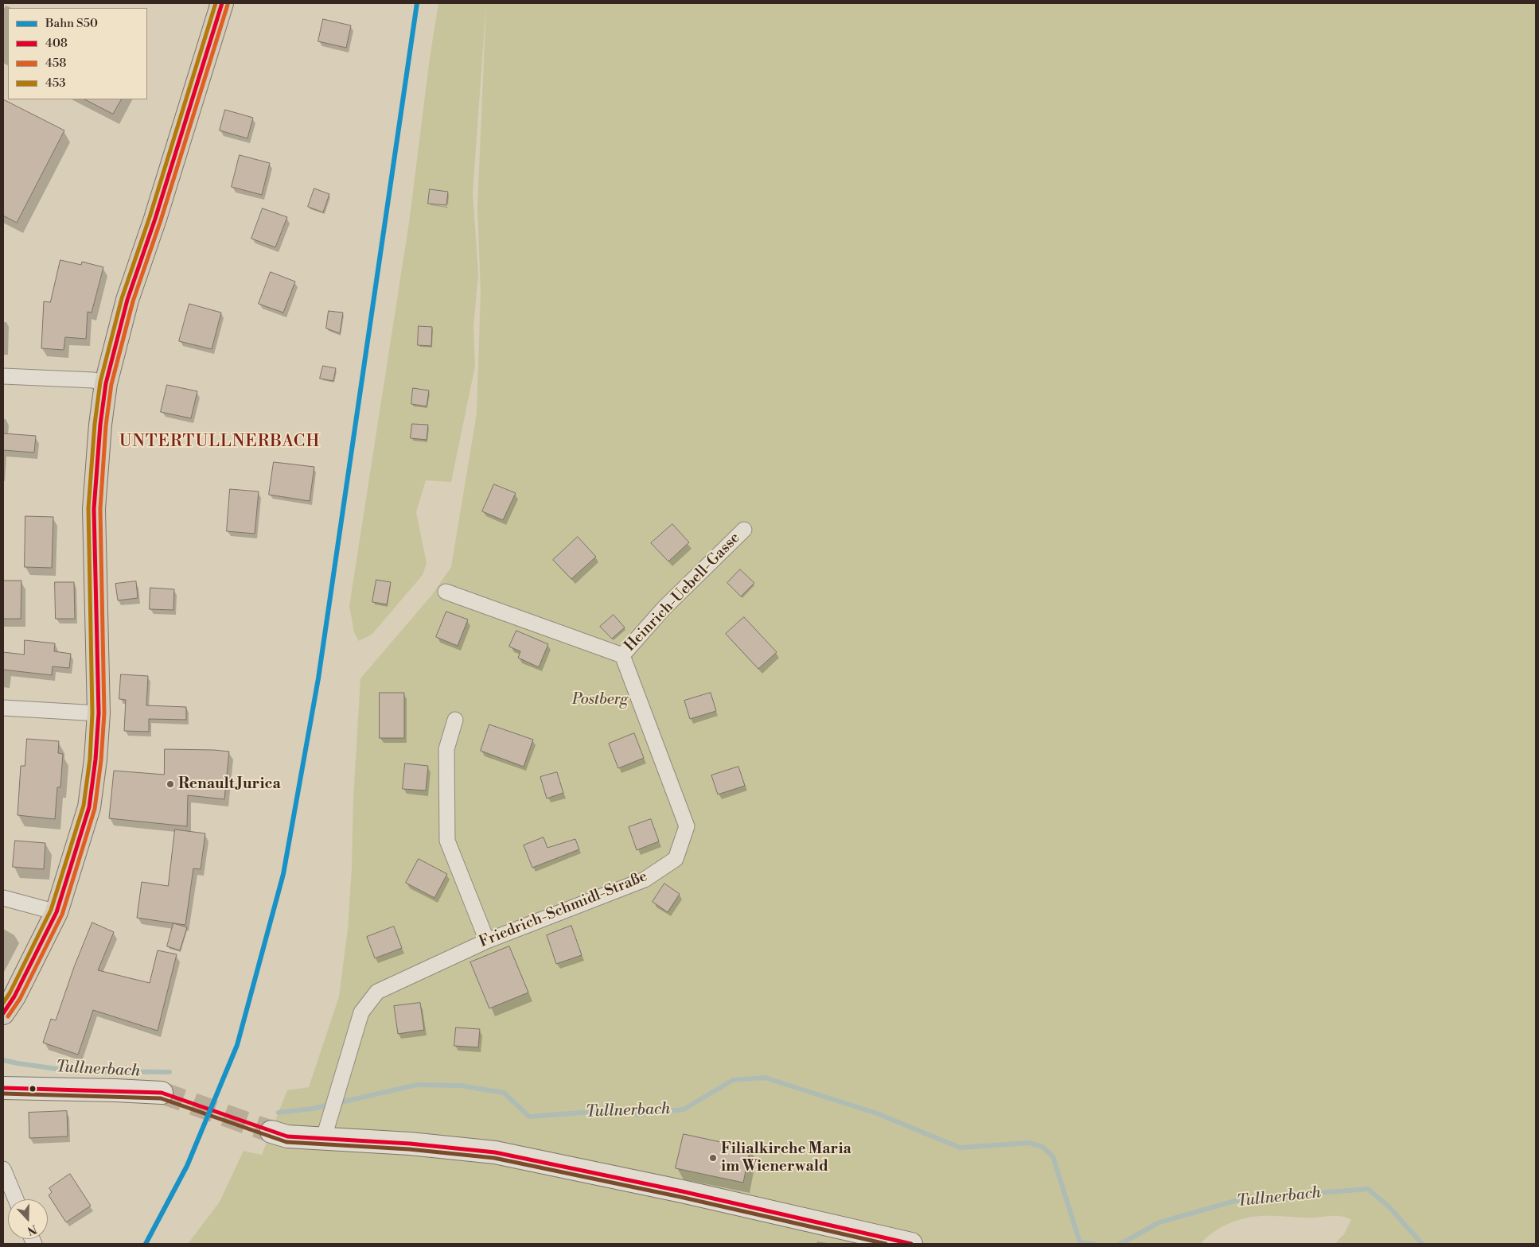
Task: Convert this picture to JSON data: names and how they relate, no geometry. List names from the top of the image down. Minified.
{"streets":{"street":["Heinrich-Uebell-Gasse","Friedrich-Schmidl-Straße"]},"crossings":[["Heinrich-Uebell-Gasse","Friedrich-Schmidl-Straße"]],"districts":["UNTERTULLNERBACH"],"water":["Tullnerbach"],"parks":["Postberg"],"places":["Renault Jurica","Filialkirche Maria im Wienerwald"],"lines":["rail line S50","transit line 408","transit line 453","transit line 458"],"legend":["Bahn S50","408","458","453"],"north":"bottom"}
